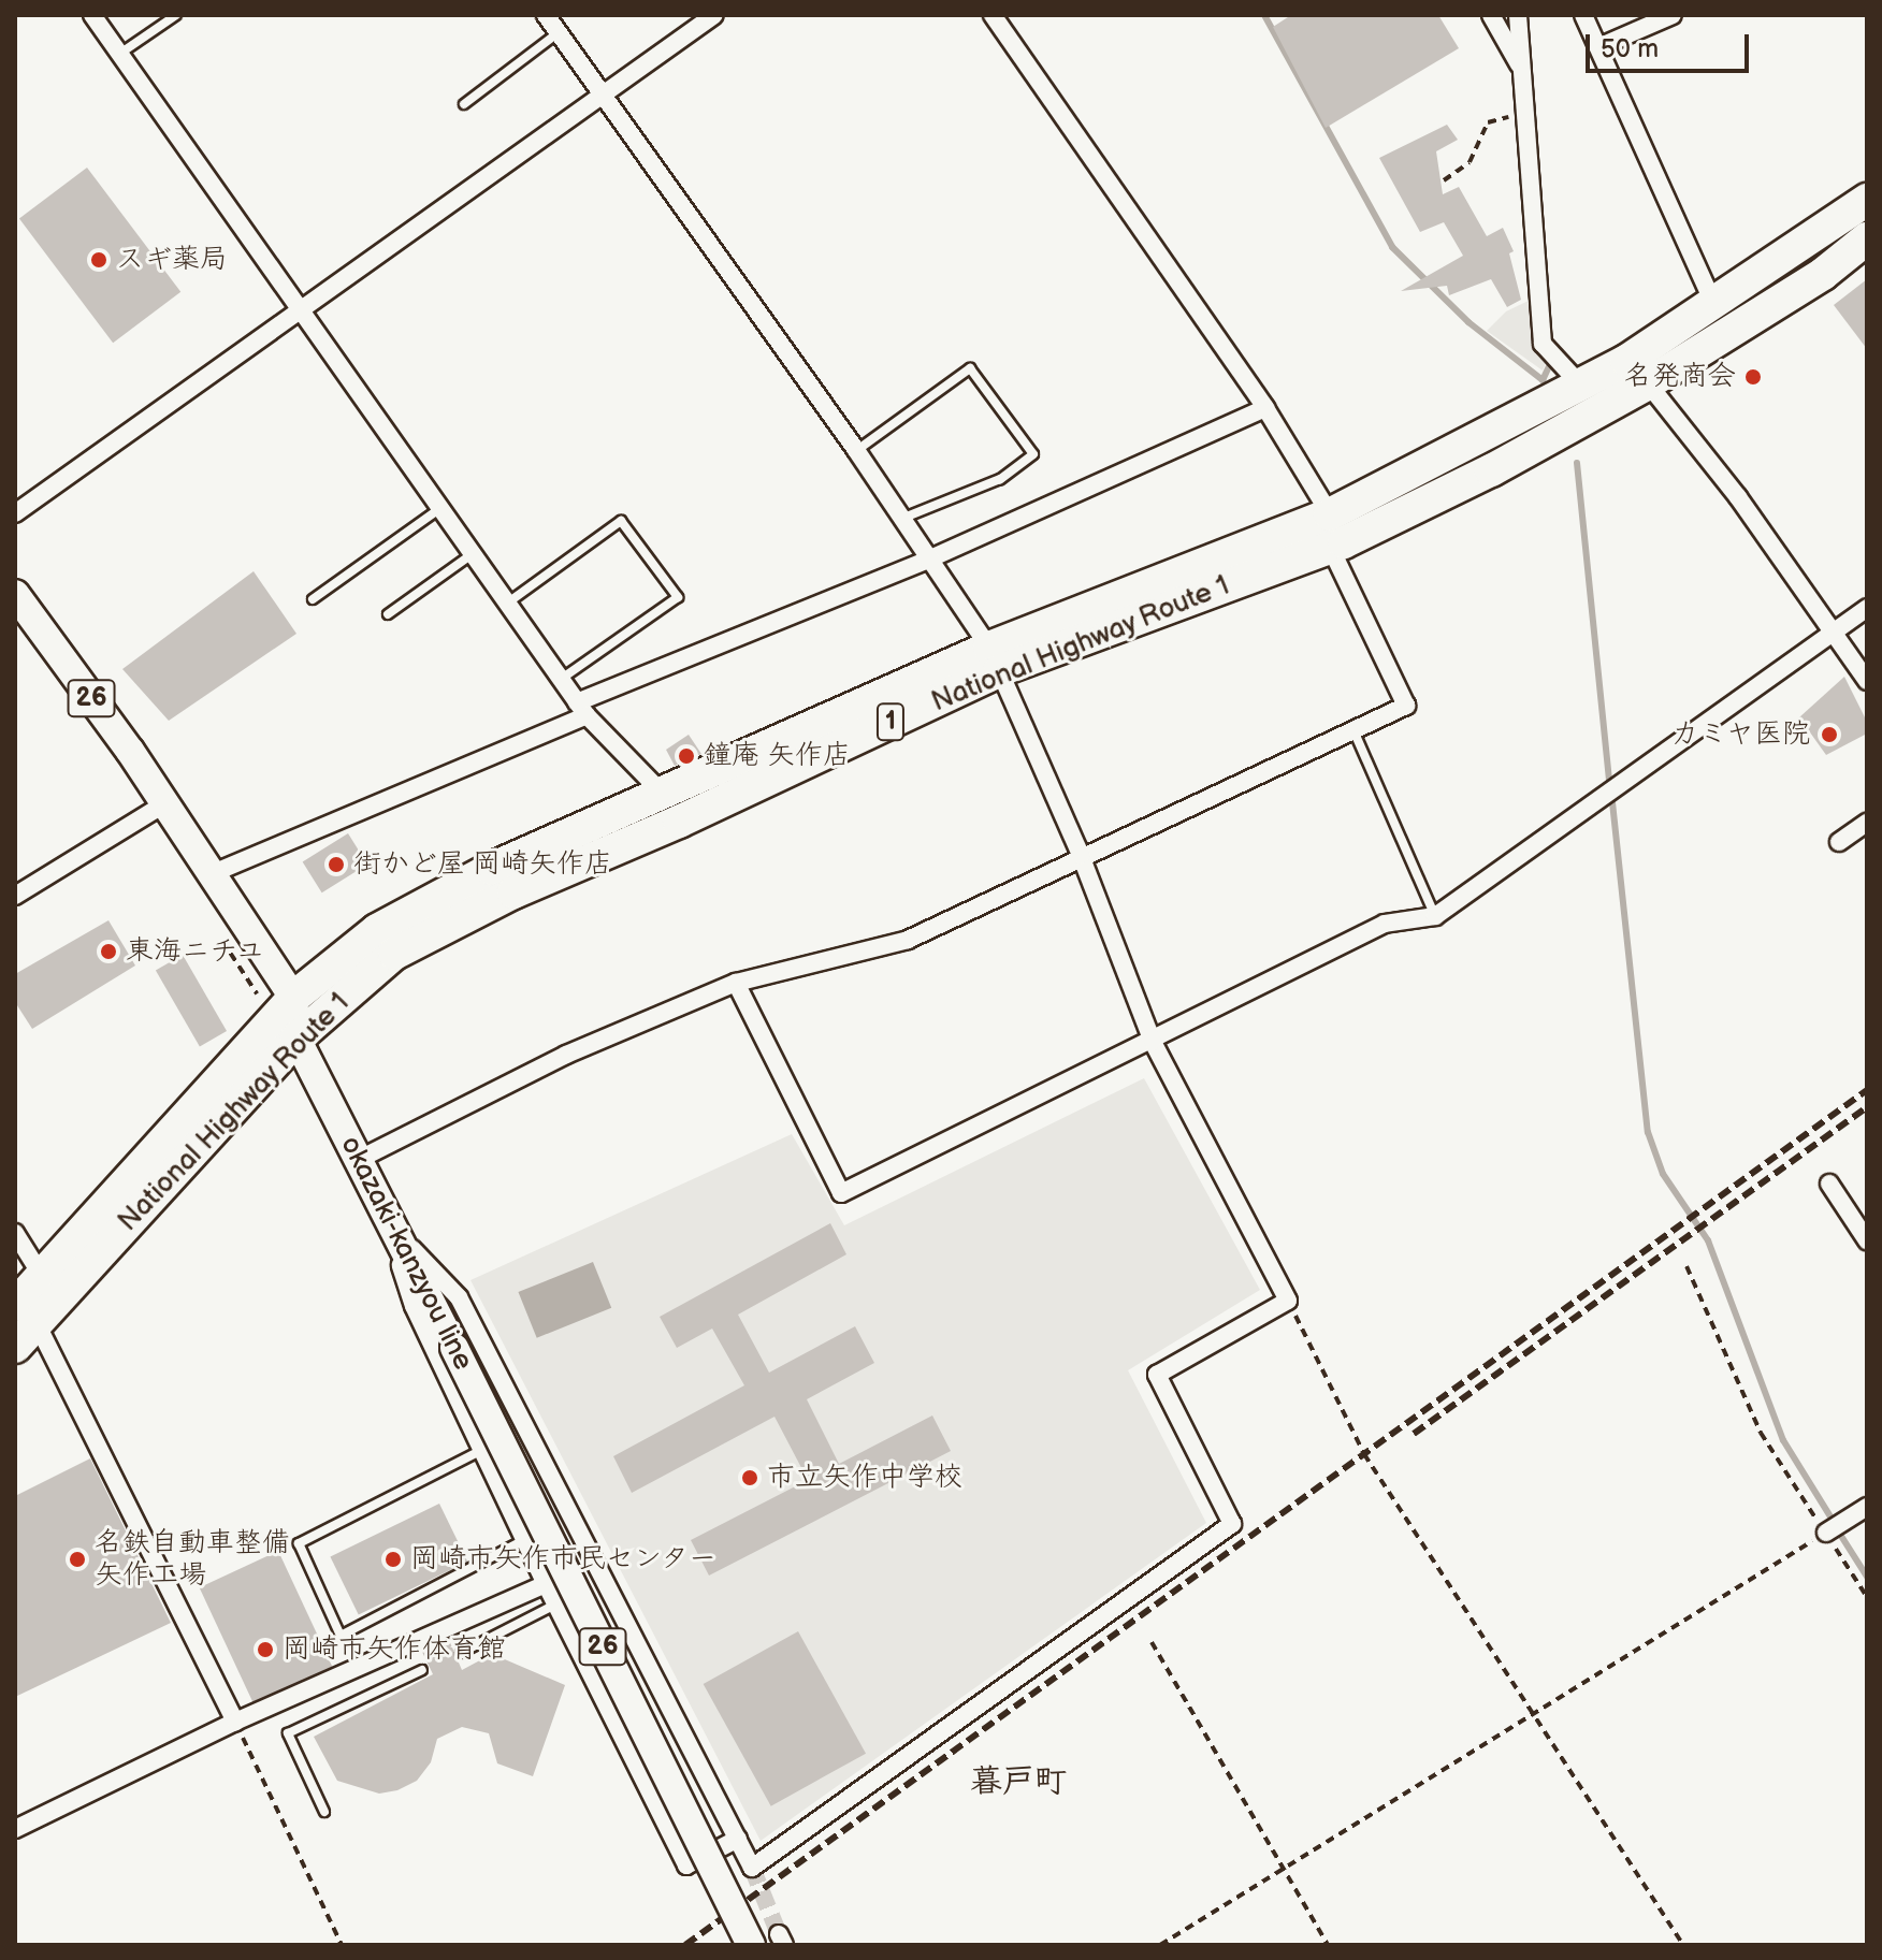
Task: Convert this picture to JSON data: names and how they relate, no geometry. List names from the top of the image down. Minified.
{"streets":{"highway":["National Highway Route 1","1"],"main road":["26","okazaki-kanzyou line"]},"crossings":[["National Highway Route 1","okazaki-kanzyou line"]],"districts":["暮戸町"],"places":["スギ薬局","名発商会","カミヤ医院","鐘庵 矢作店","街かど屋 岡崎矢作店","東海ニチユ","市立矢作中学校","名鉄自動車整備 矢作工場","岡崎市矢作市民センター","岡崎市矢作体育館"],"scale_bar":"50 m"}
